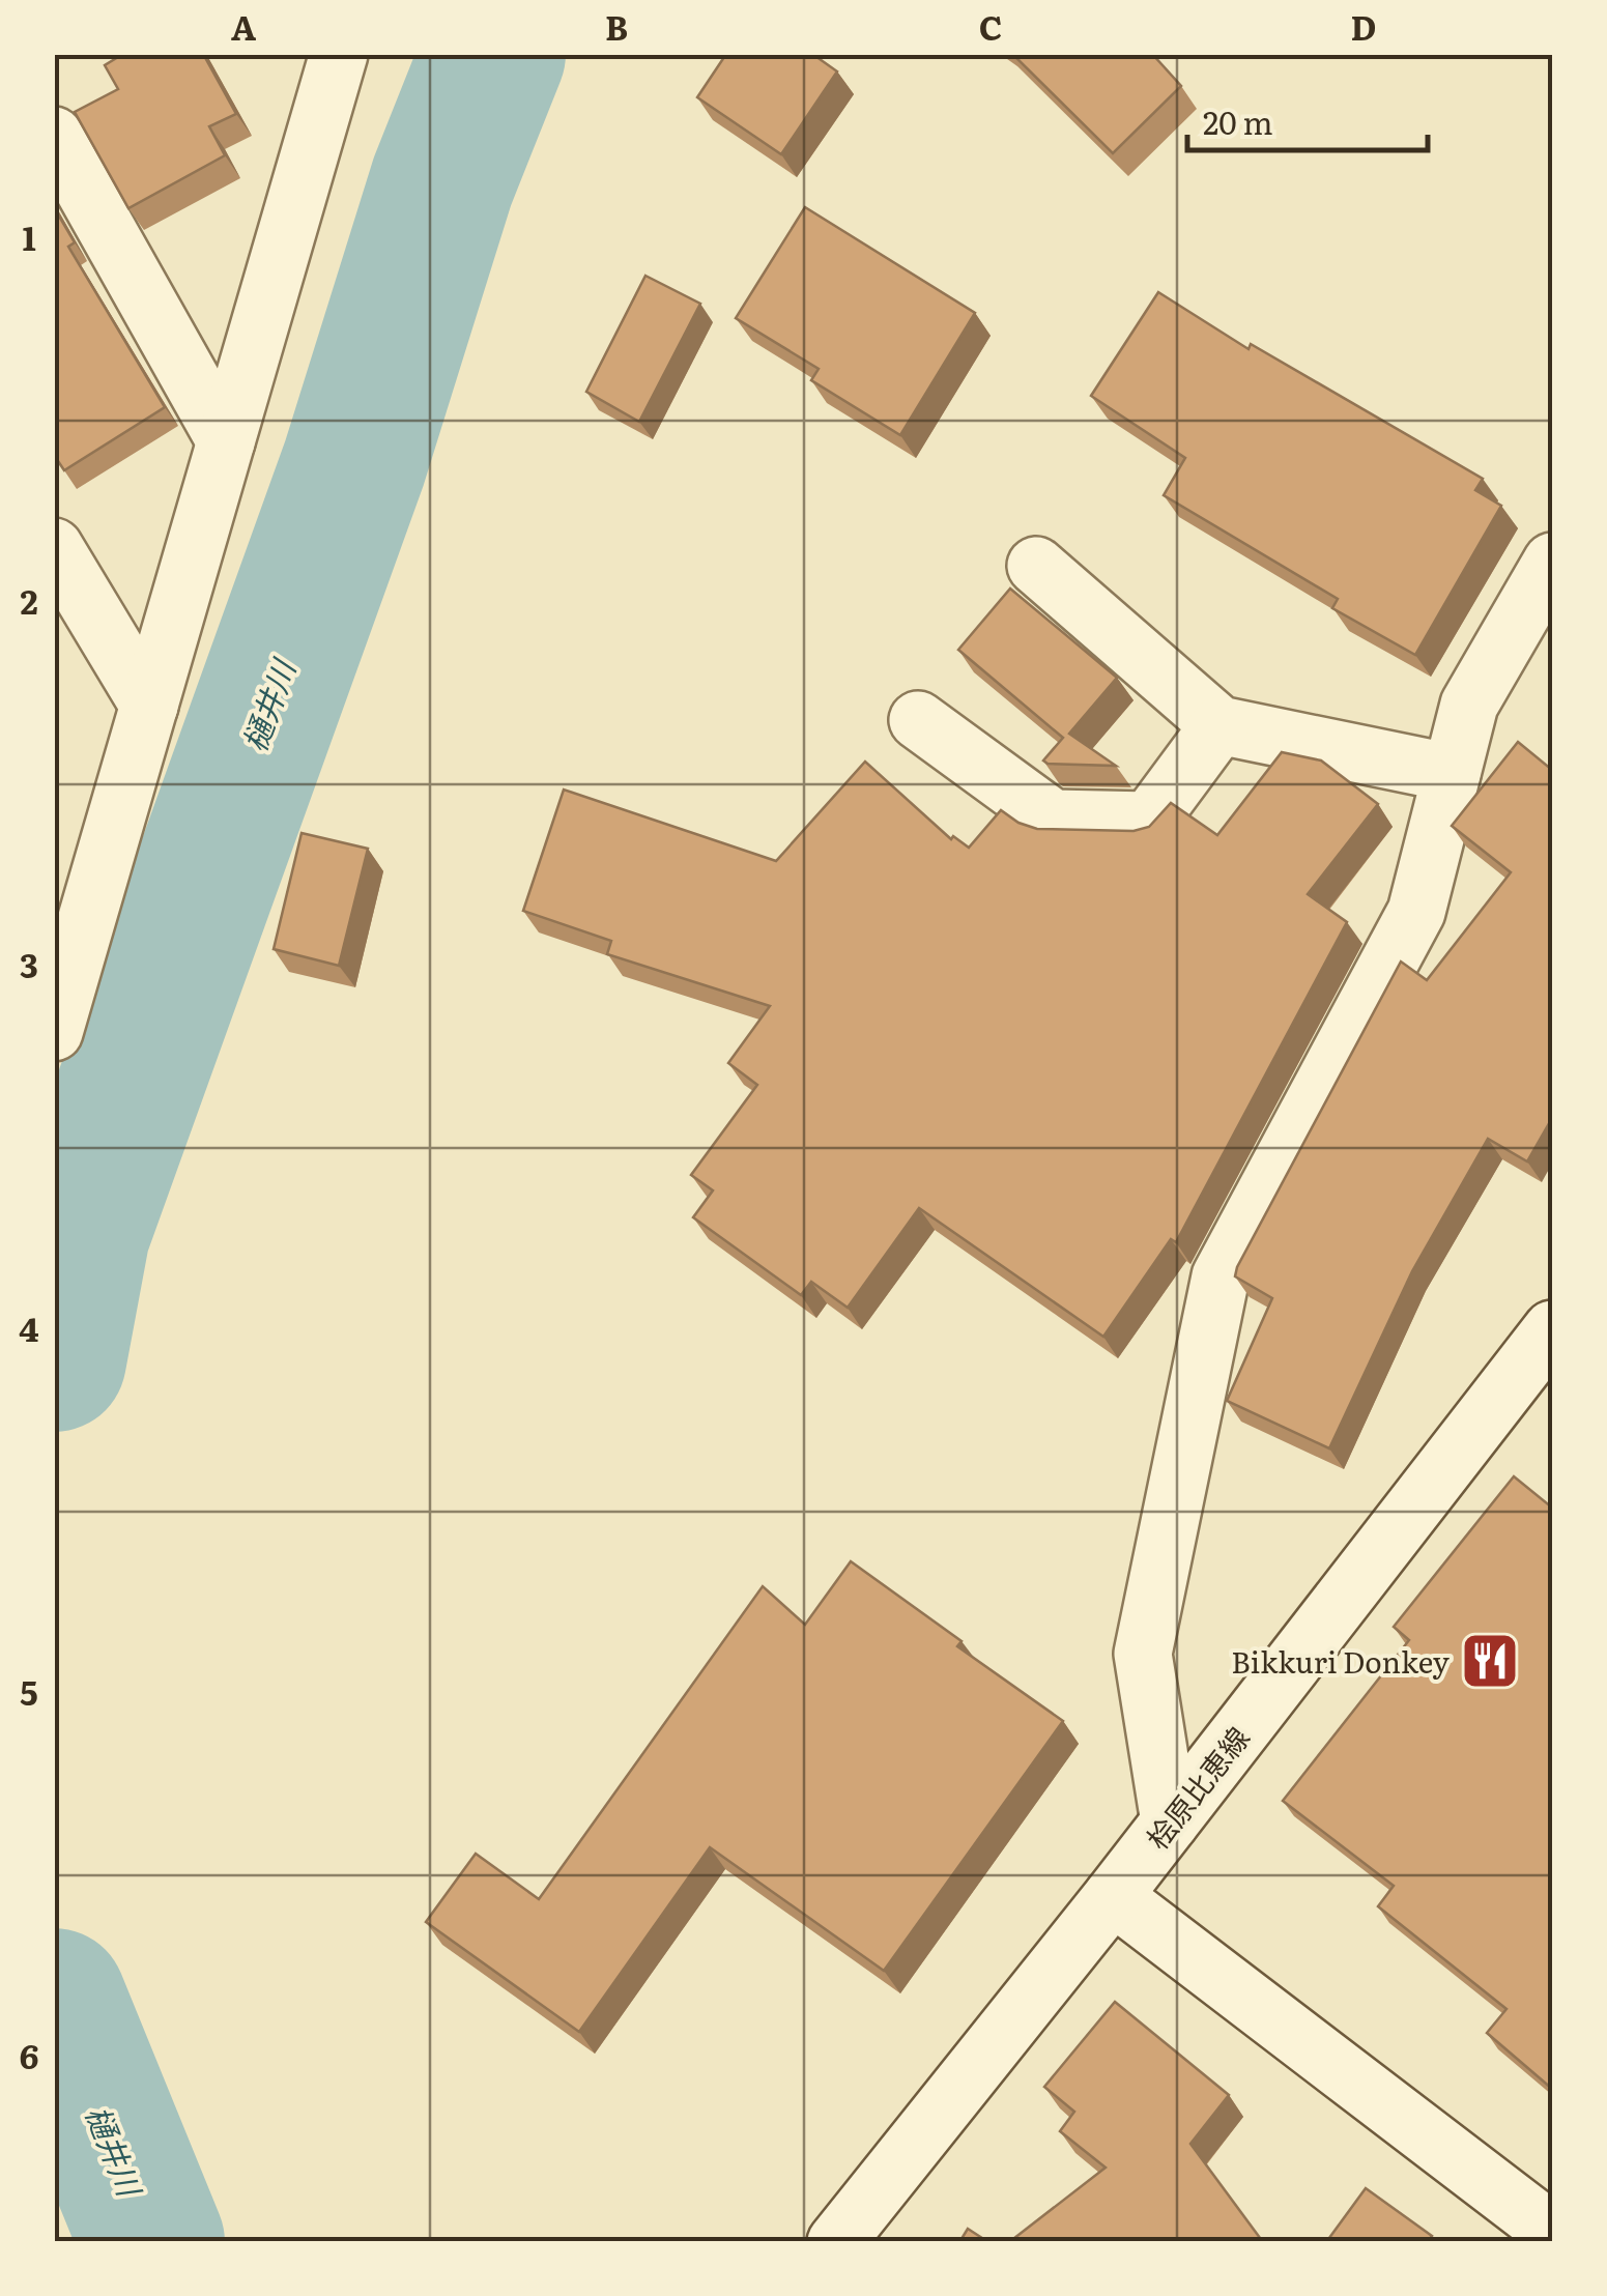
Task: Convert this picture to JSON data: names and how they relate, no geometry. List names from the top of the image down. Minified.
{"streets":{"street":["桧原比恵線"]},"water":["樋井川"],"places":{"restaurant":["Bikkuri Donkey"]},"scale_bar":"20 m","grid":{"columns":["A","B","C","D"],"rows":["1","2","3","4","5","6"]}}
